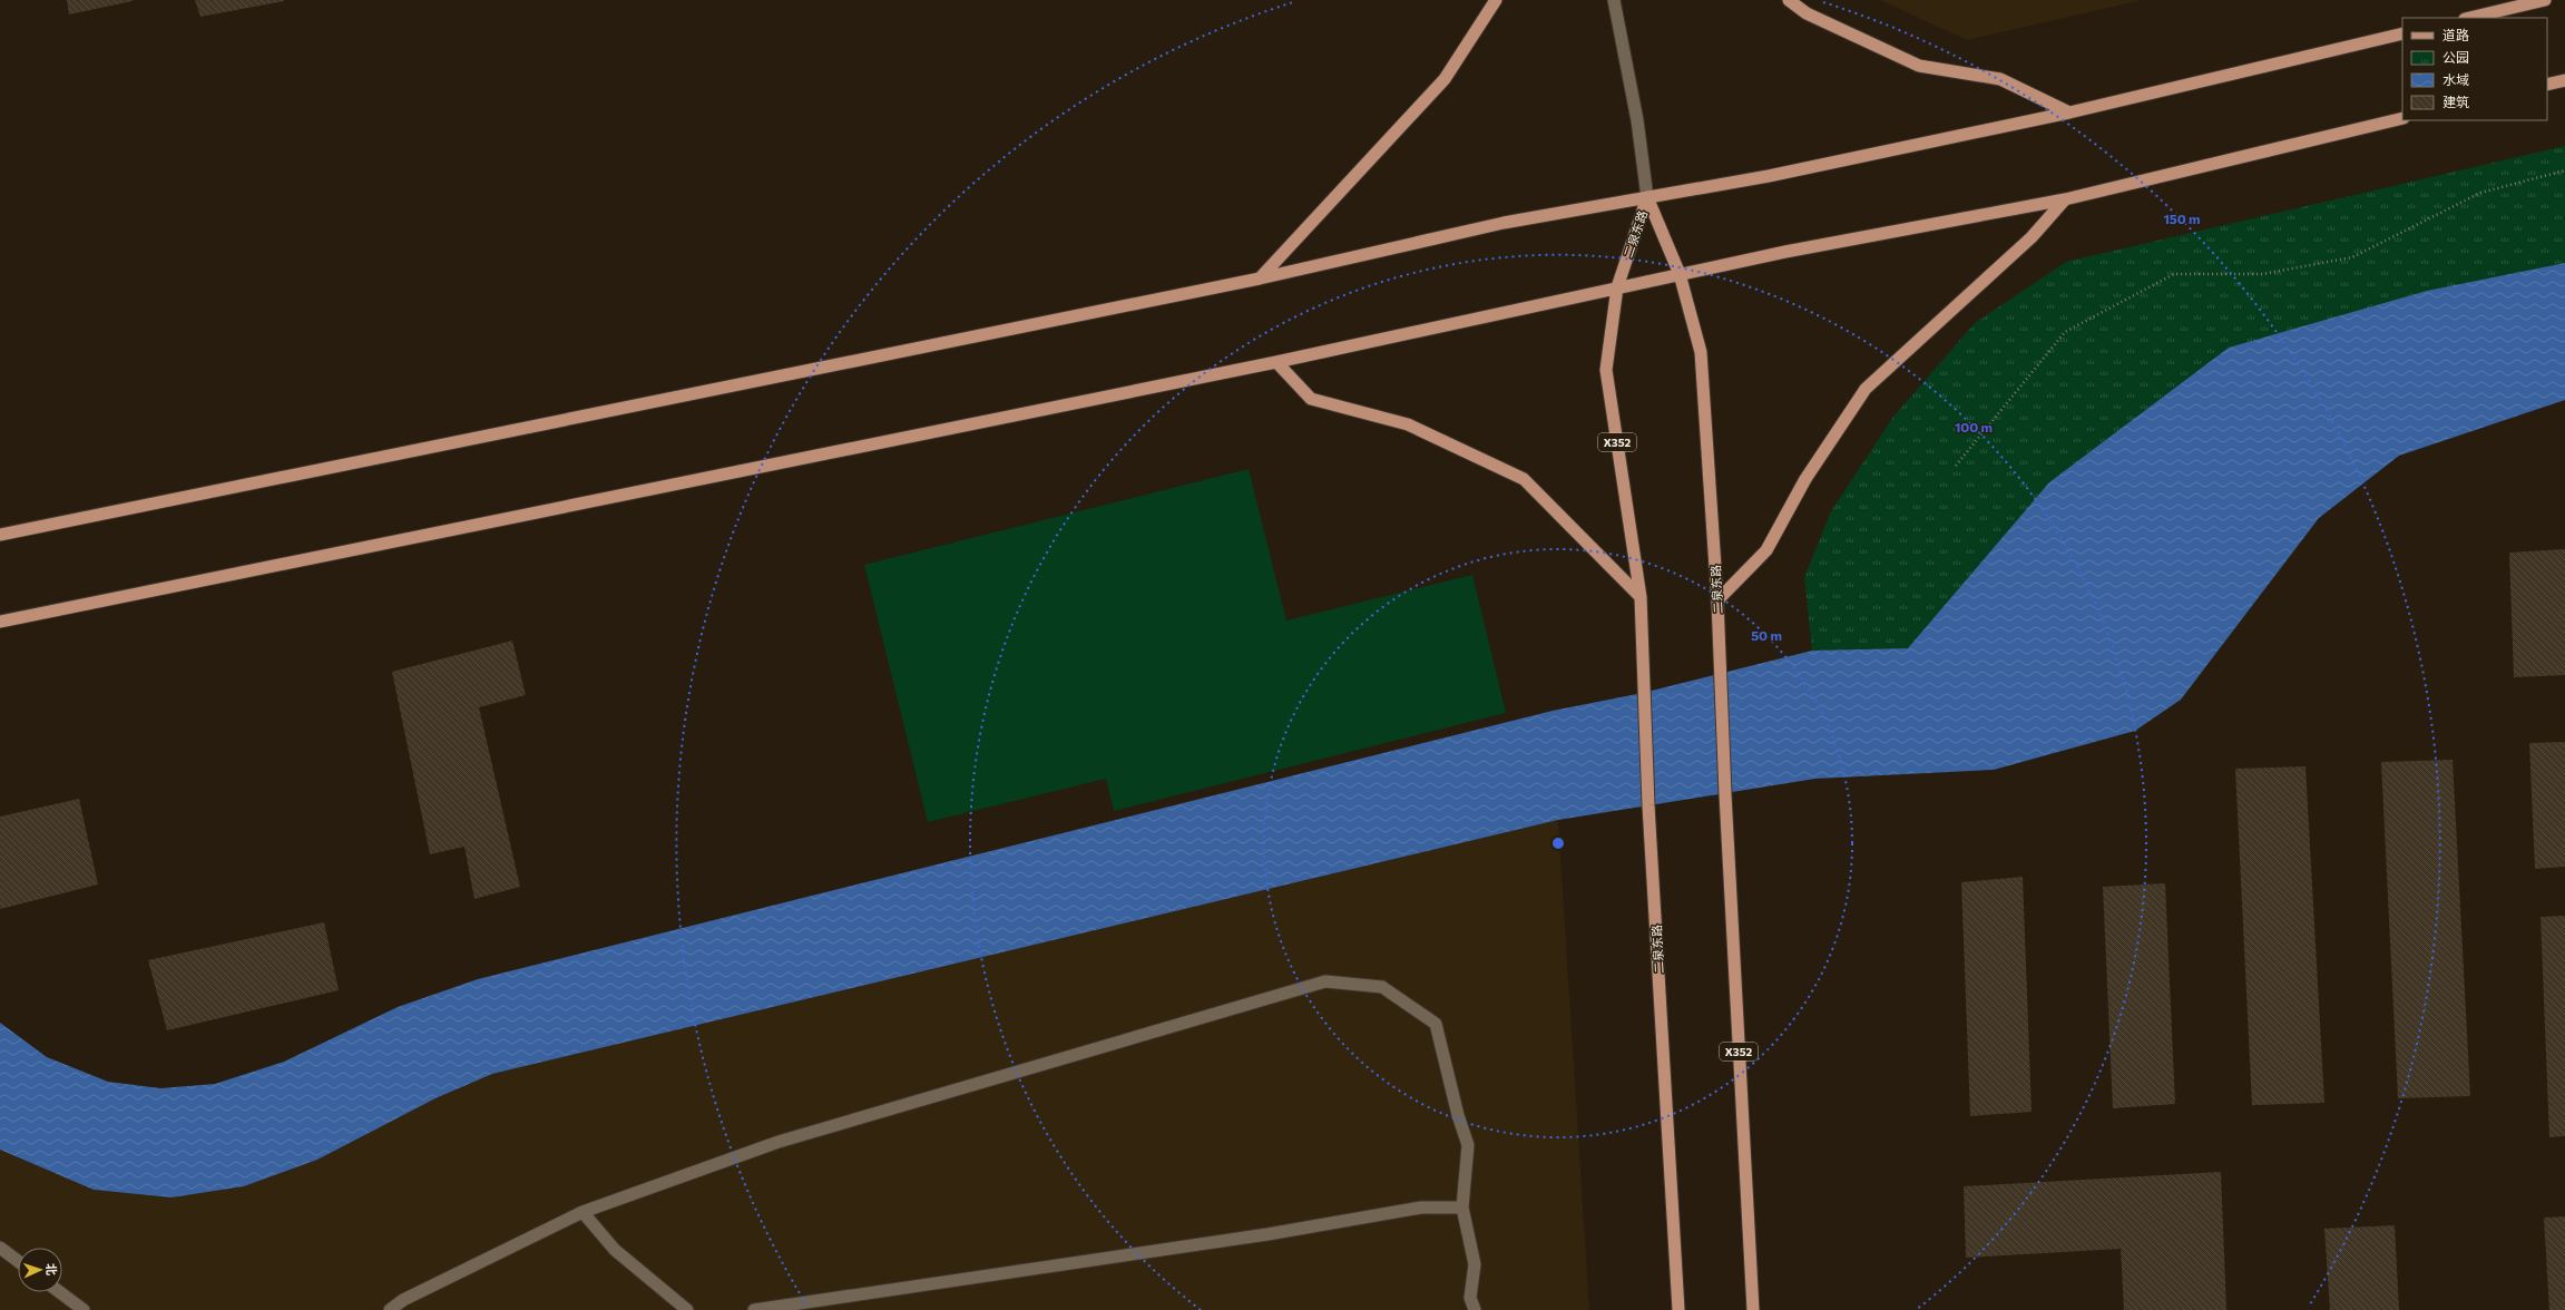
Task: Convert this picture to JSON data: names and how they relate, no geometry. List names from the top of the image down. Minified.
{"streets":{"main road":["二泉东路","X352"]},"legend":["道路","公园","水域","建筑"],"north":"right","rings":["150 m","100 m","50 m"]}
